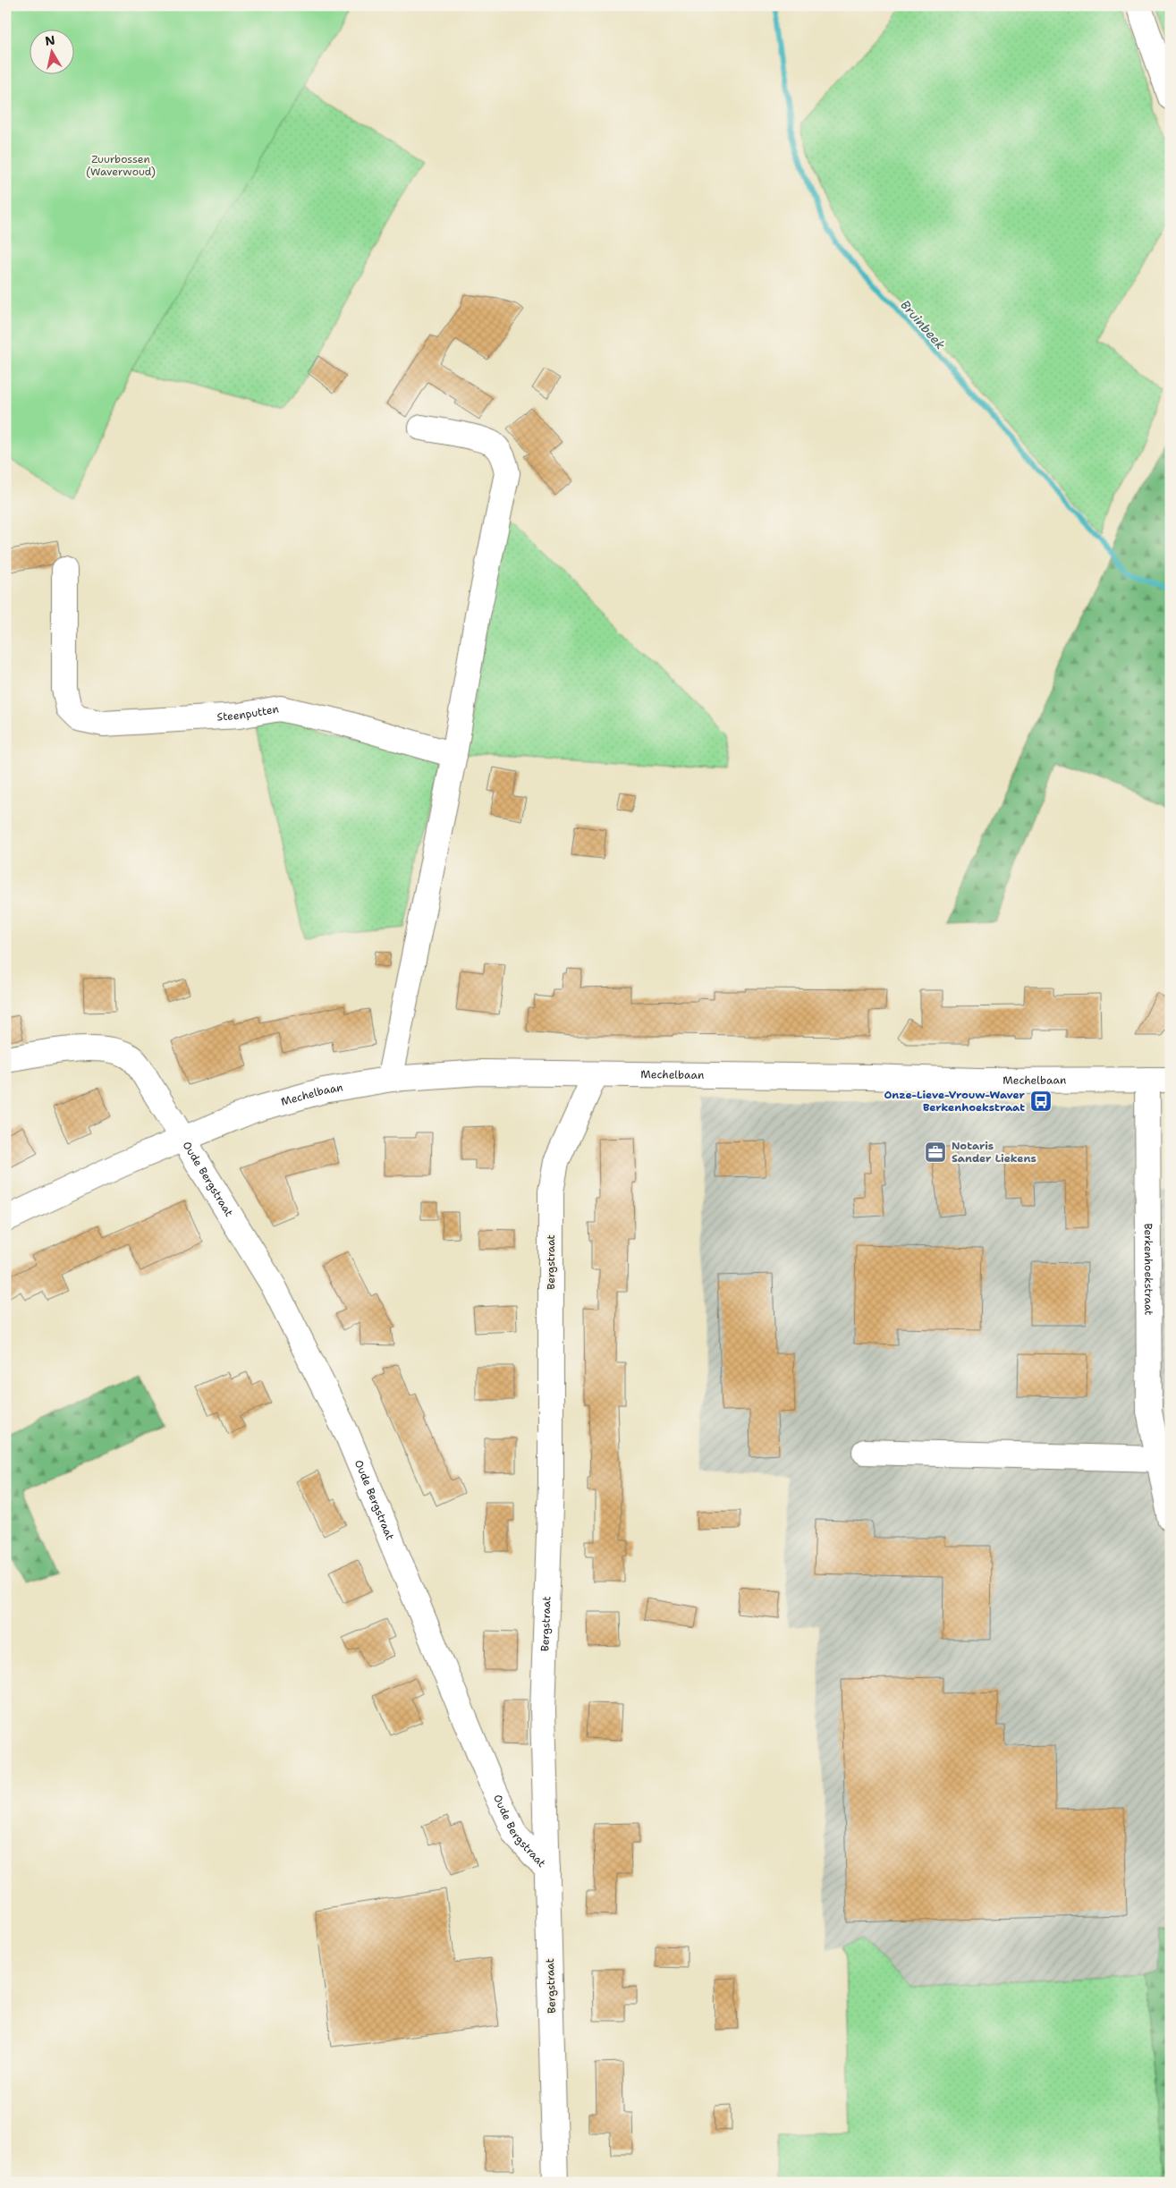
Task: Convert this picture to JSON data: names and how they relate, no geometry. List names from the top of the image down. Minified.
{"streets":{"street":["Steenputten","Mechelbaan","Oude Bergstraat","Bergstraat","Berkenhoekstraat"]},"crossings":[["Mechelbaan","Oude Bergstraat"],["Mechelbaan","Bergstraat"],["Mechelbaan","Berkenhoekstraat"],["Oude Bergstraat","Bergstraat"]],"water":["Bruinbeek"],"parks":["Zuurbossen (Waverwoud)"],"places":{"bus stop":["Onze-Lieve-Vrouw-Waver Berkenhoekstraat"],"office":["Notaris Sander Liekens"]},"north":"top"}
